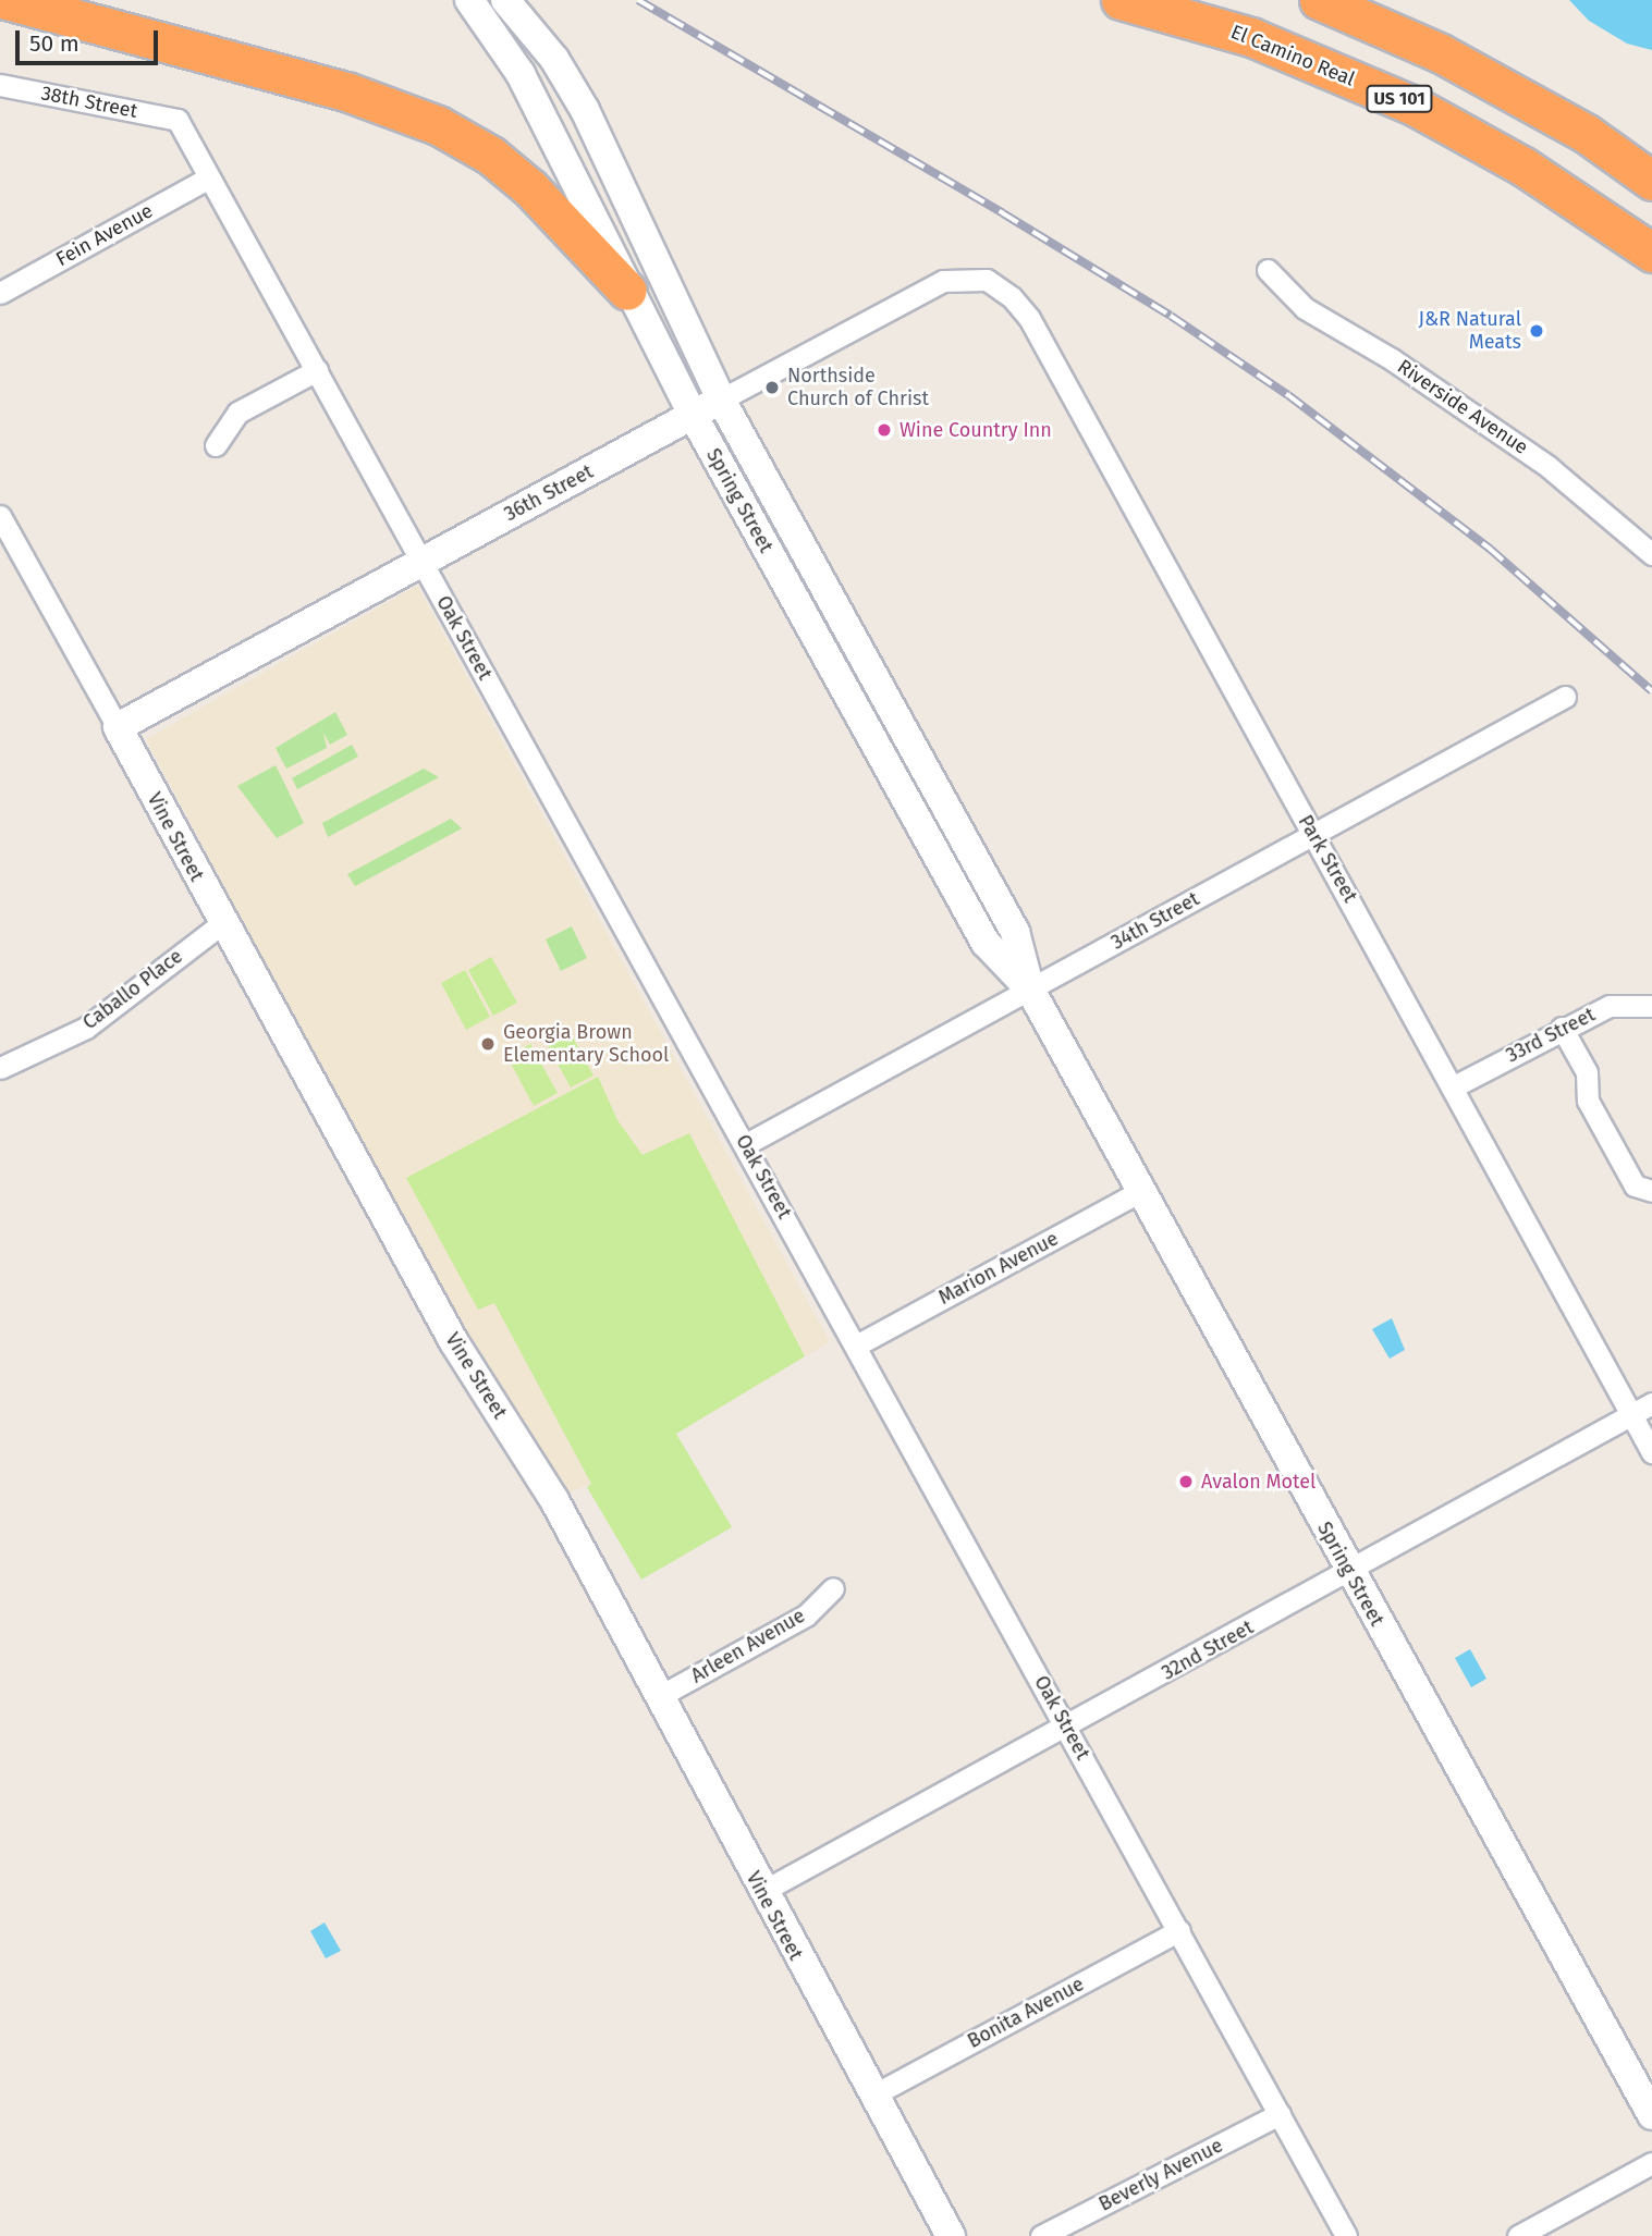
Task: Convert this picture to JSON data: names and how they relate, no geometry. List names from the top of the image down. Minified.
{"streets":{"highway":["El Camino Real","US 101"],"main road":["36th Street","Spring Street","Vine Street"],"street":["38th Street","Fein Avenue","Riverside Avenue","Oak Street","Park Street","34th Street","Caballo Place","33rd Street","Marion Avenue","Arleen Avenue","32nd Street","Bonita Avenue","Beverly Avenue"]},"crossings":[["38th Street","Oak Street"],["Fein Avenue","Oak Street"],["36th Street","Spring Street"],["36th Street","Oak Street"],["36th Street","Vine Street"],["36th Street","Park Street"],["Spring Street","34th Street"],["Spring Street","Marion Avenue"],["Spring Street","32nd Street"],["Oak Street","34th Street"],["Oak Street","Marion Avenue"],["Oak Street","32nd Street"],["Oak Street","Bonita Avenue"],["Oak Street","Beverly Avenue"],["Vine Street","Caballo Place"],["Vine Street","Arleen Avenue"],["Vine Street","32nd Street"],["Vine Street","Bonita Avenue"],["Park Street","34th Street"],["Park Street","33rd Street"],["Park Street","32nd Street"]],"places":["J&R Natural Meats","Northside Church of Christ","Wine Country Inn","Georgia Brown Elementary School","Avalon Motel"],"scale_bar":"50 m"}
